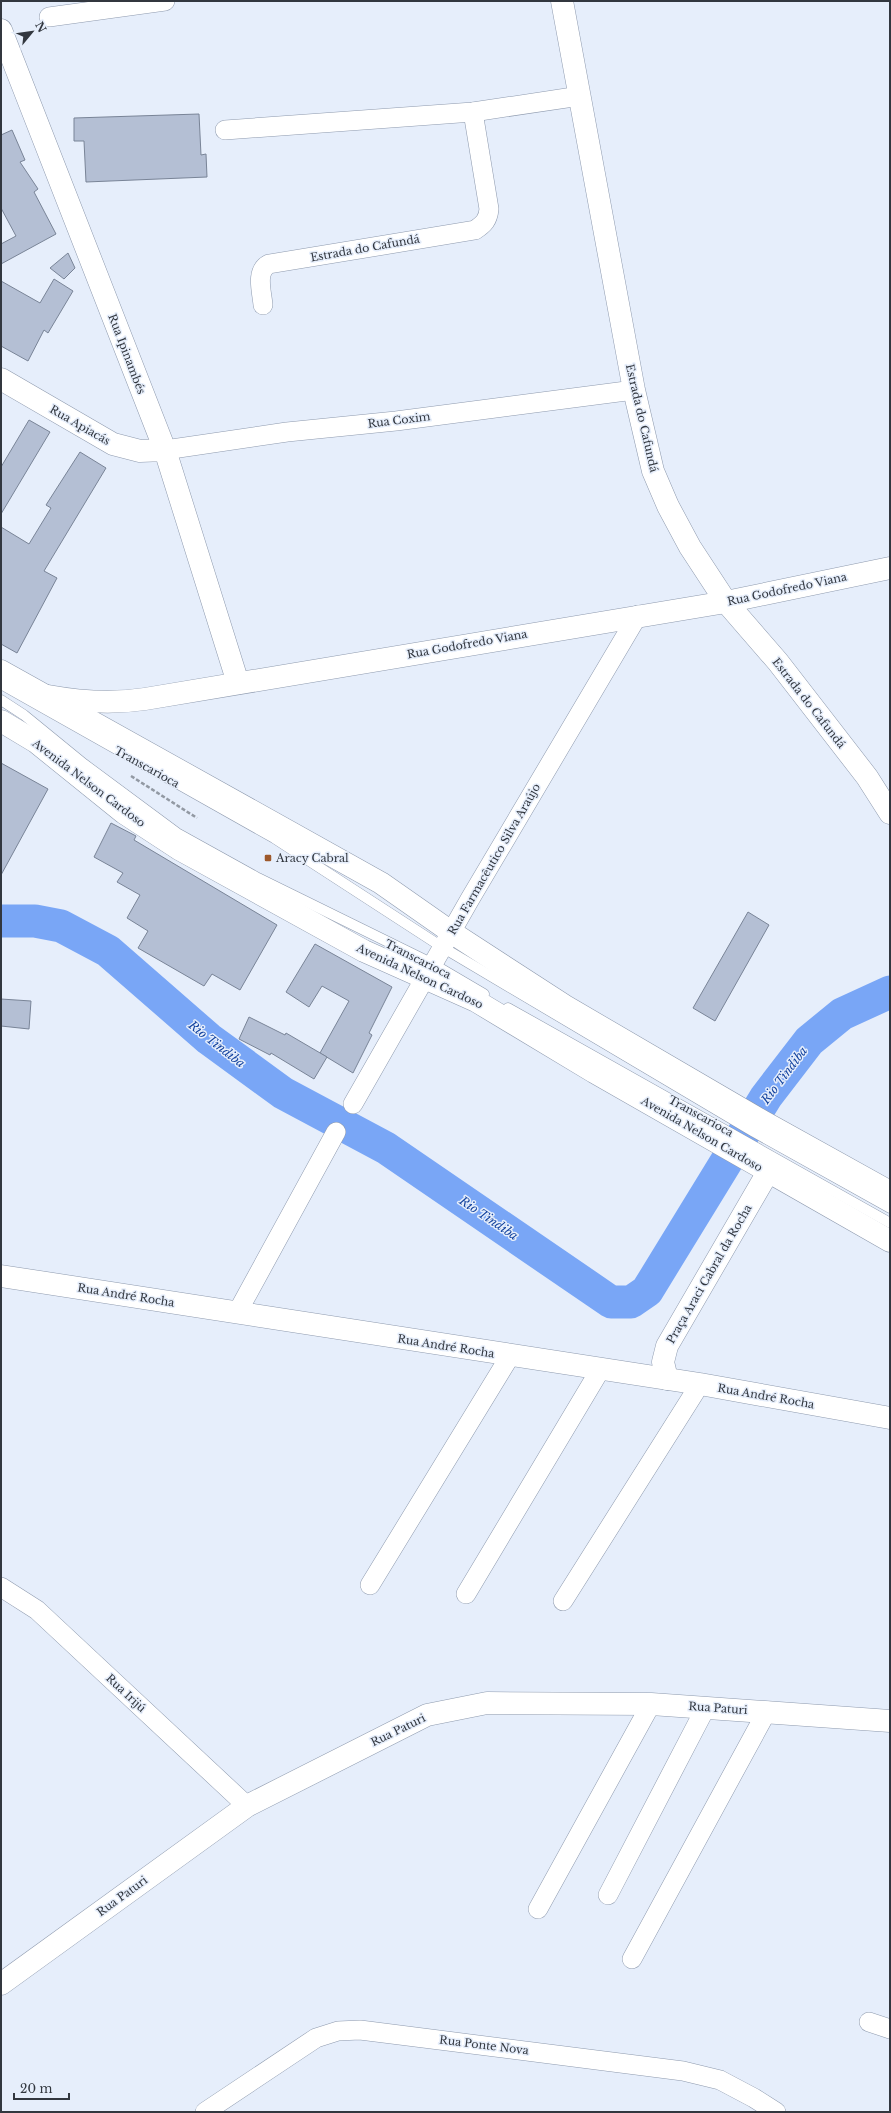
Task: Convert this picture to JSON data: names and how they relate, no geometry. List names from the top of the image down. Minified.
{"streets":{"main road":["Estrada do Cafundá","Rua Ipinambés","Rua Apiacás","Rua Godofredo Viana","Avenida Nelson Cardoso","Praça Araci Cabral da Rocha","Rua André Rocha","Rua Paturi"],"street":["Rua Coxim","Rua Farmacêutico Silva Araújo","Rua Irijú","Rua Ponte Nova"],"lane":["Transcarioca"]},"crossings":[["Estrada do Cafundá","Rua Coxim"],["Estrada do Cafundá","Rua Godofredo Viana"],["Rua Ipinambés","Rua Coxim"],["Rua Ipinambés","Rua Apiacás"],["Rua Ipinambés","Rua Godofredo Viana"],["Rua Coxim","Rua Apiacás"],["Rua Godofredo Viana","Rua Farmacêutico Silva Araújo"],["Transcarioca","Avenida Nelson Cardoso"],["Transcarioca","Rua Farmacêutico Silva Araújo"],["Avenida Nelson Cardoso","Rua Farmacêutico Silva Araújo"],["Avenida Nelson Cardoso","Praça Araci Cabral da Rocha"],["Praça Araci Cabral da Rocha","Rua André Rocha"],["Rua Irijú","Rua Paturi"]],"water":["Rio Tindiba"],"places":{"transit":["Aracy Cabral"]},"scale_bar":"20 m","north":"top right"}
